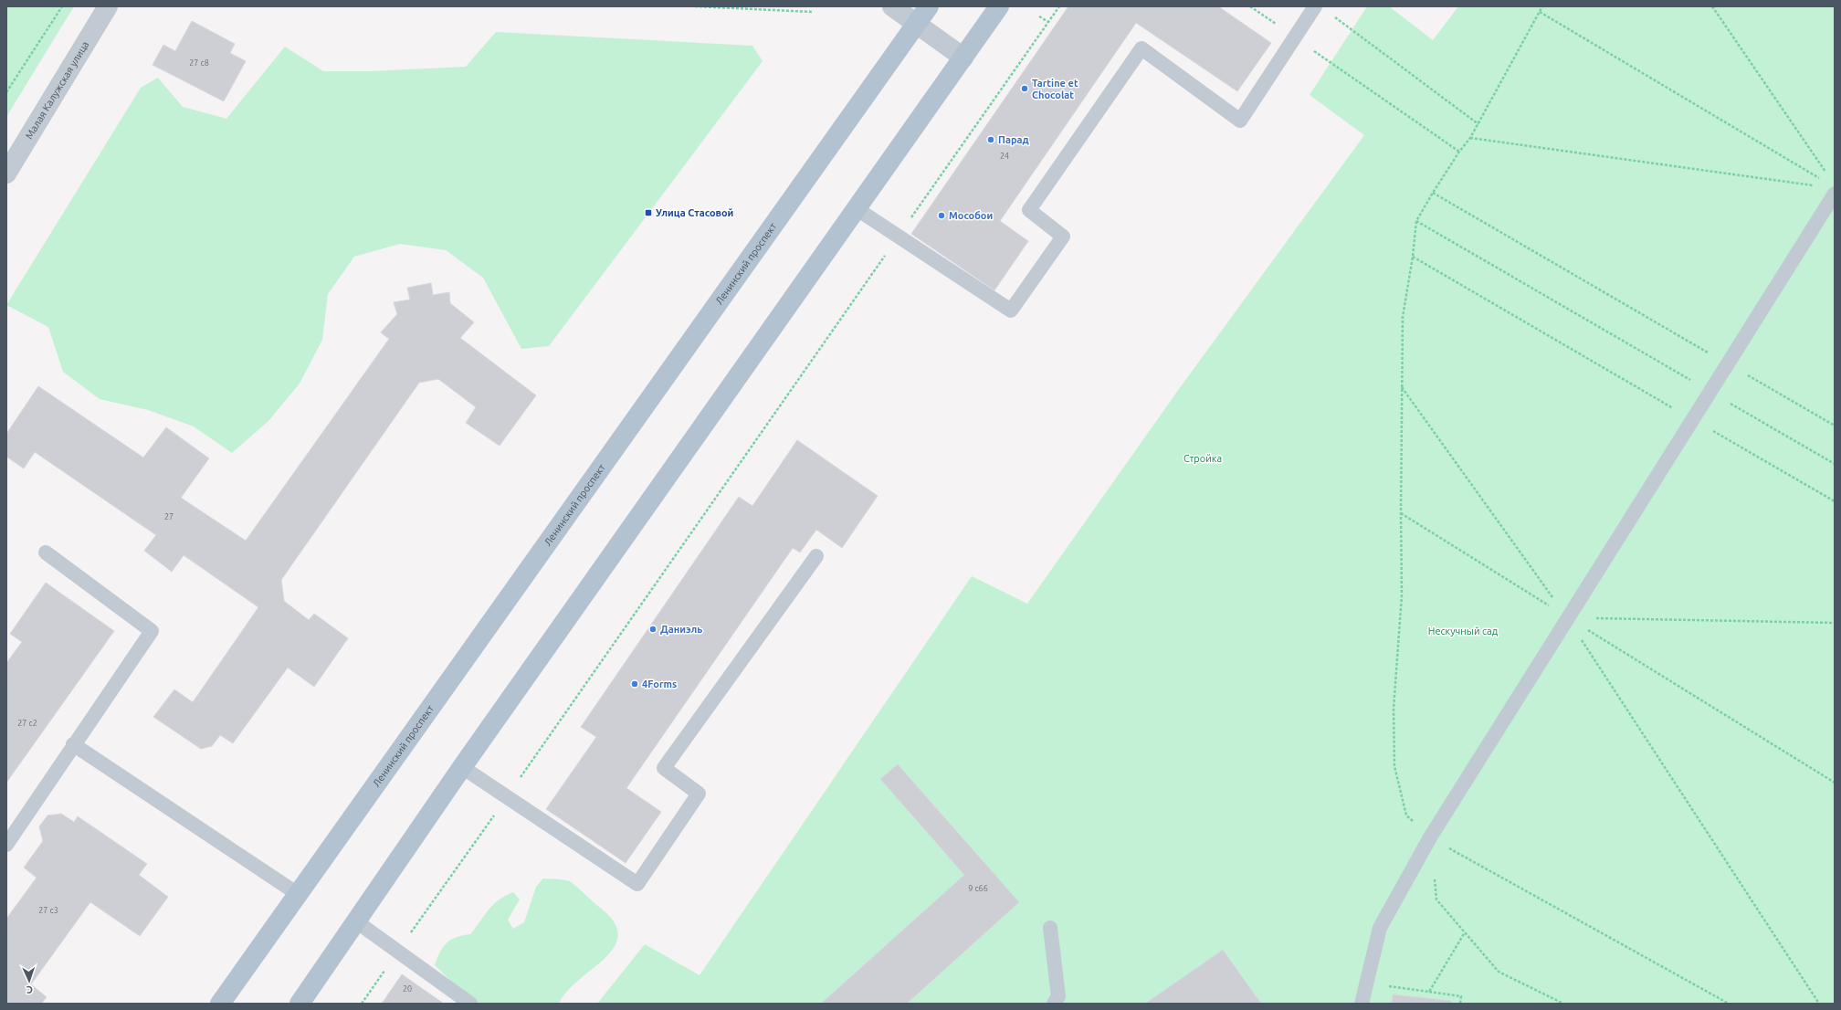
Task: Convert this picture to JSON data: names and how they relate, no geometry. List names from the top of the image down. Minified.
{"streets":{"main road":["Ленинский проспект"],"street":["Малая Калужская улица"]},"parks":["Стройка","Нескучный сад"],"places":{"other":["Tartine et Chocolat","Парад","Мособои","Даниэль","4Forms"],"transit":["Улица Стасовой"]},"house_numbers":["27 с8","24","27","27 с2","9 с66","27 с3","20"],"north":"bottom"}
